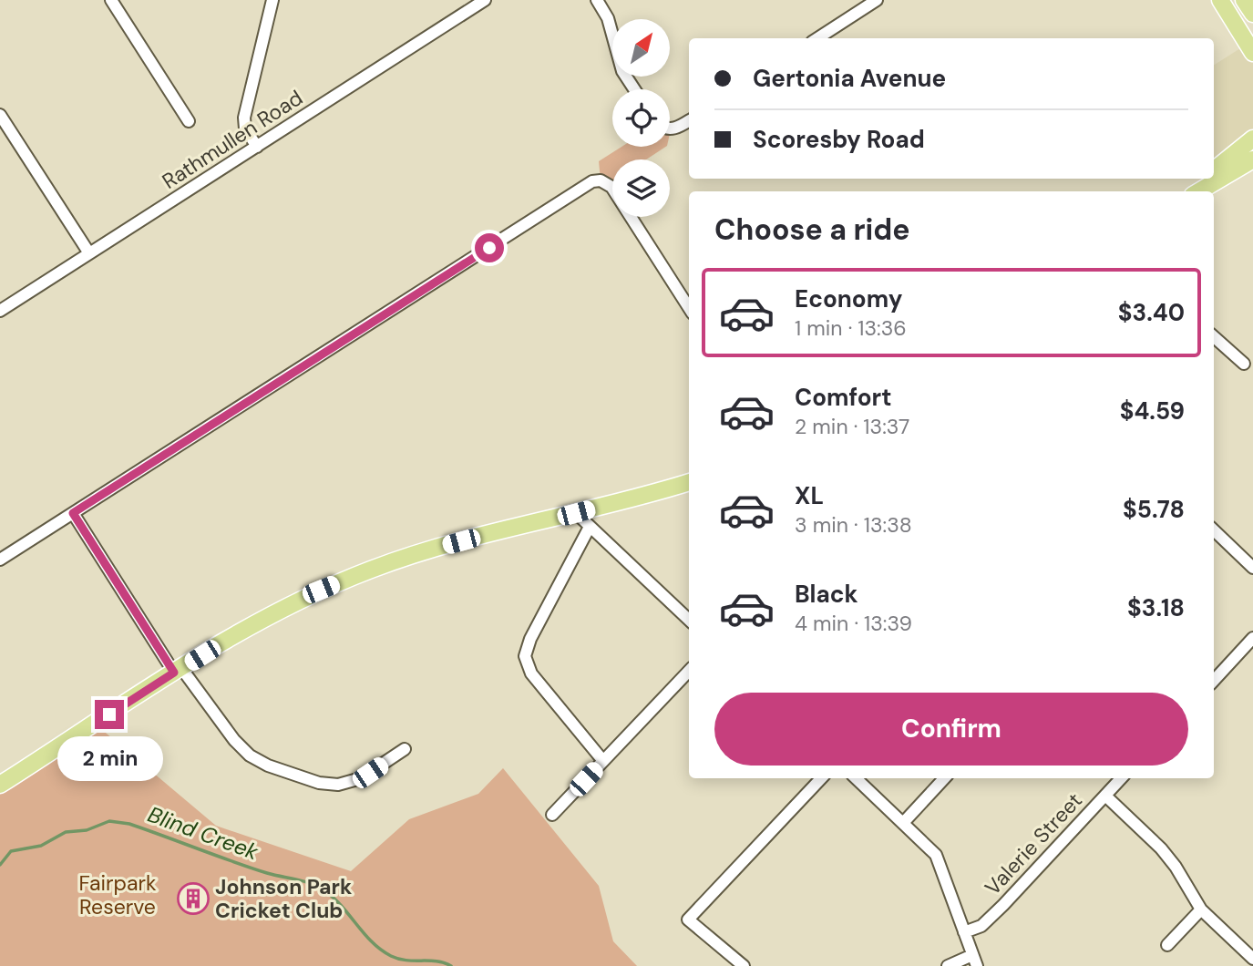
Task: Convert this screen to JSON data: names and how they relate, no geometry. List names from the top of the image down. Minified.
{"streets":{"street":["Rathmullen Road","Valerie Street"]},"water":["Blind Creek"],"parks":["Fairpark Reserve"],"places":{"building":["Johnson Park Cricket Club"]},"north":"top right","page":{"banner":["Gertonia Avenue","Scoresby Road"],"heading":"Choose a ride","list":[{"name":"Economy","note":"1 min · 13:36","value":"$3.40"},{"name":"Comfort","note":"2 min · 13:37","value":"$4.59"},{"name":"XL","note":"3 min · 13:38","value":"$5.78"},{"name":"Black","note":"4 min · 13:39","value":"$3.18"}],"buttons":"Confirm","bubble":"2 min"}}
